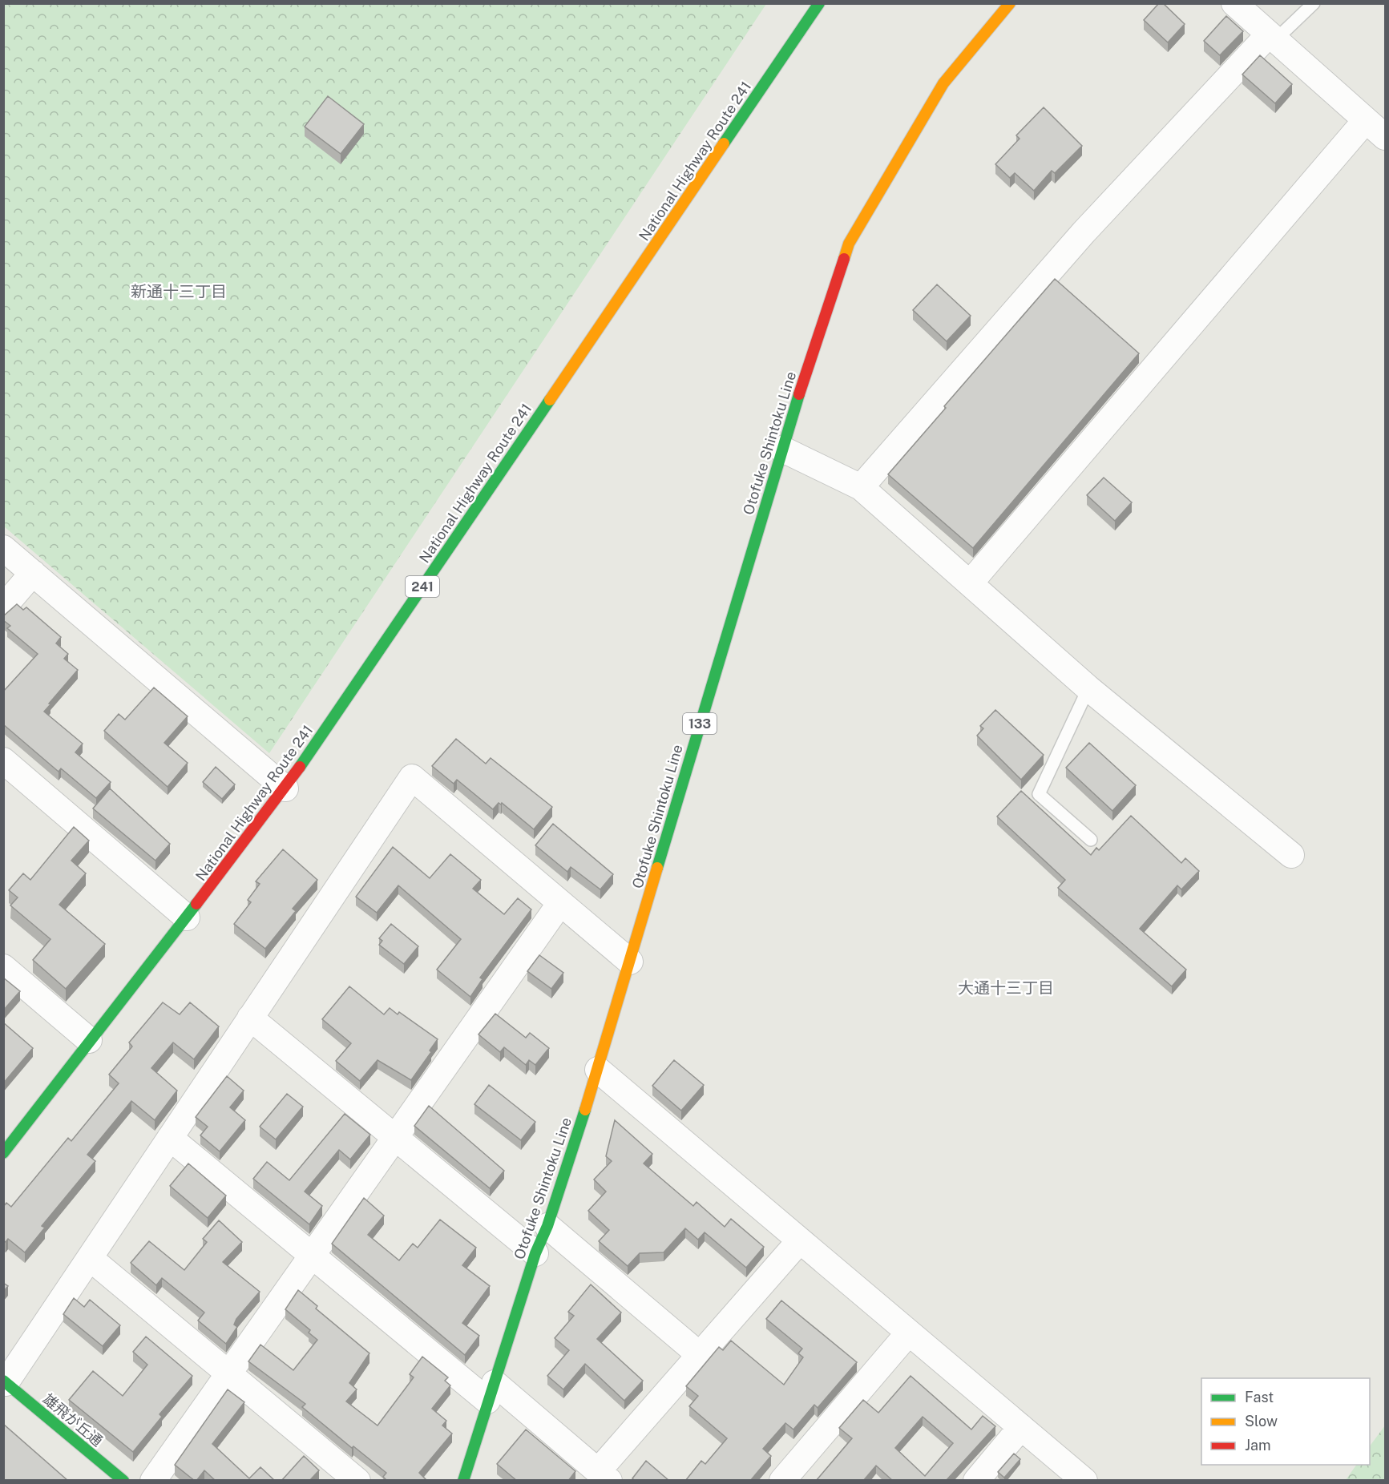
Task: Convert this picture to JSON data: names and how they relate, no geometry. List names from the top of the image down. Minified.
{"streets":{"main road":["National Highway Route 241","Otofuke Shintoku Line","241","133","雄飛が丘通"]},"districts":["新通十三丁目","大通十三丁目"],"legend":["Fast","Slow","Jam"]}
